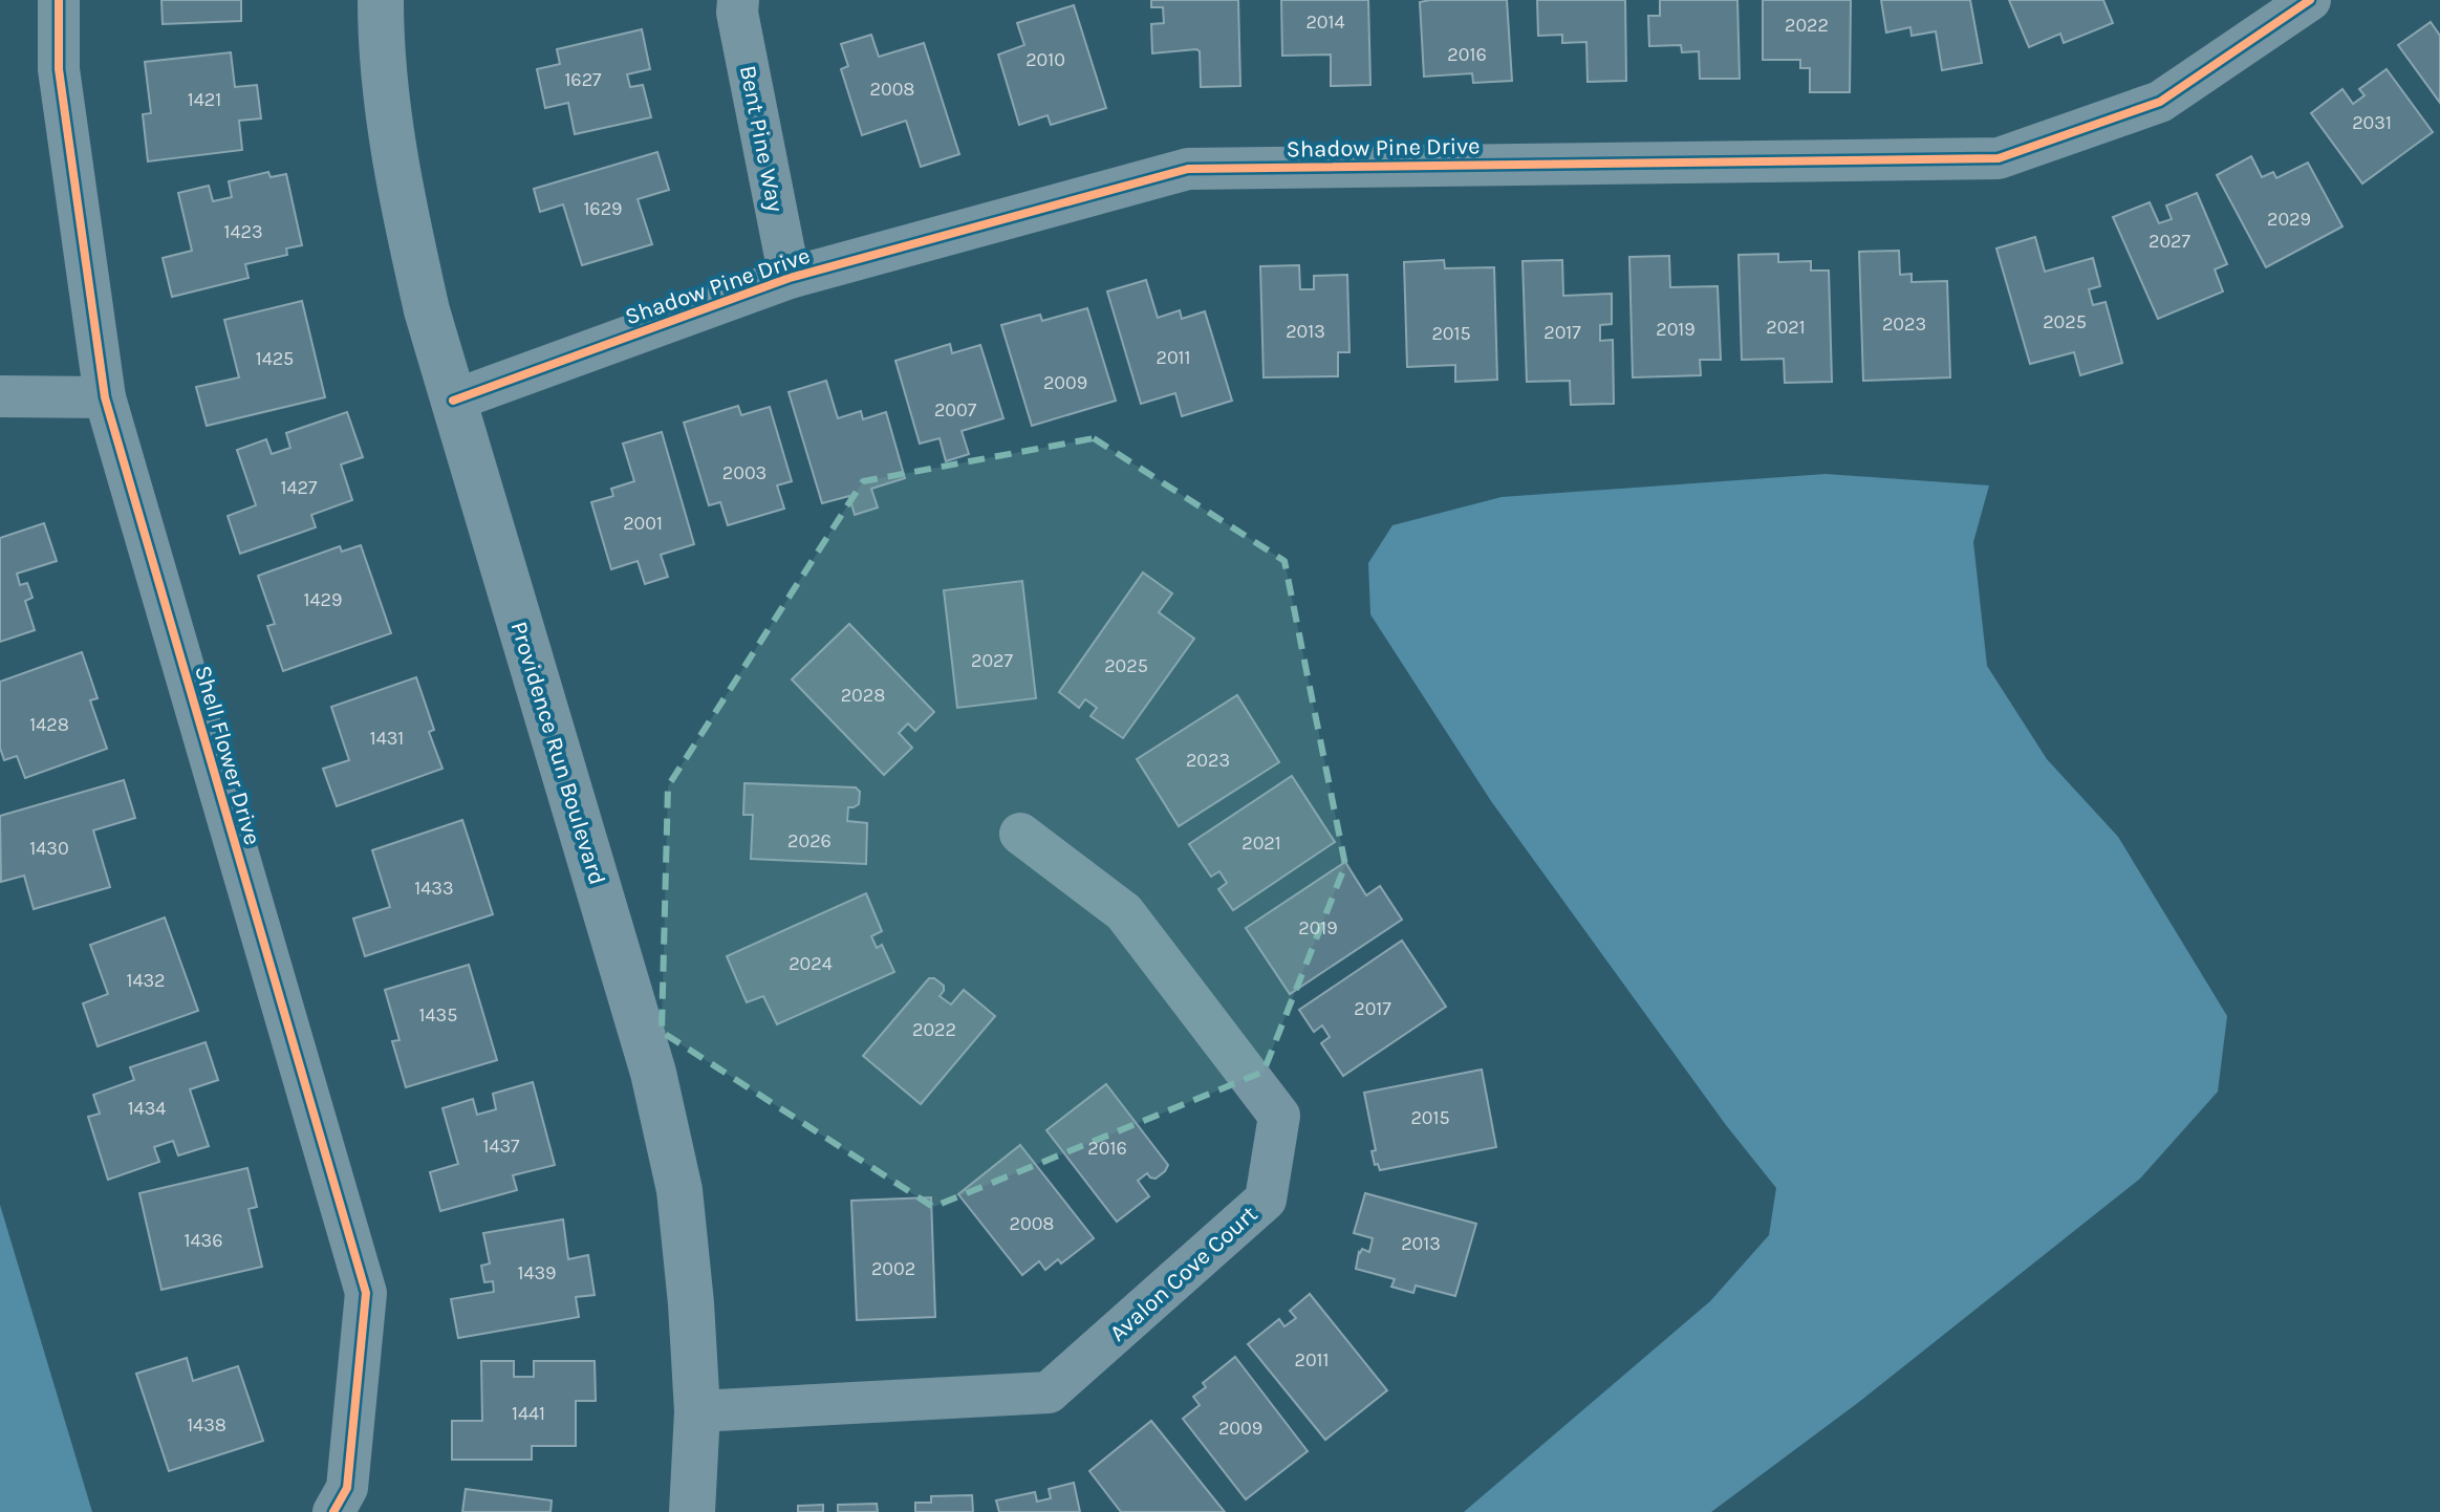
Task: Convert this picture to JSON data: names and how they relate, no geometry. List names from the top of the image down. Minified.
{"streets":{"street":["Bent Pine Way","Shadow Pine Drive","Providence Run Boulevard","Shell Flower Drive","Avalon Cove Court"]},"crossings":[["Bent Pine Way","Shadow Pine Drive"],["Shadow Pine Drive","Providence Run Boulevard"],["Providence Run Boulevard","Avalon Cove Court"]],"house_numbers":["2014","2022","2016","2010","1627","2008","1421","2031","1629","2029","1423","2027","2025","2023","2021","2019","2013","2017","2015","2011","1425","2009","2007","2003","1427","2001","1429","2027","2025","2028","1428","1431","2023","2026","2021","1430","1433","2019","2024","1432","2017","1435","2022","1434","2015","1437","2016","2008","1436","2013","2002","1439","2011","1441","1438","2009"]}
